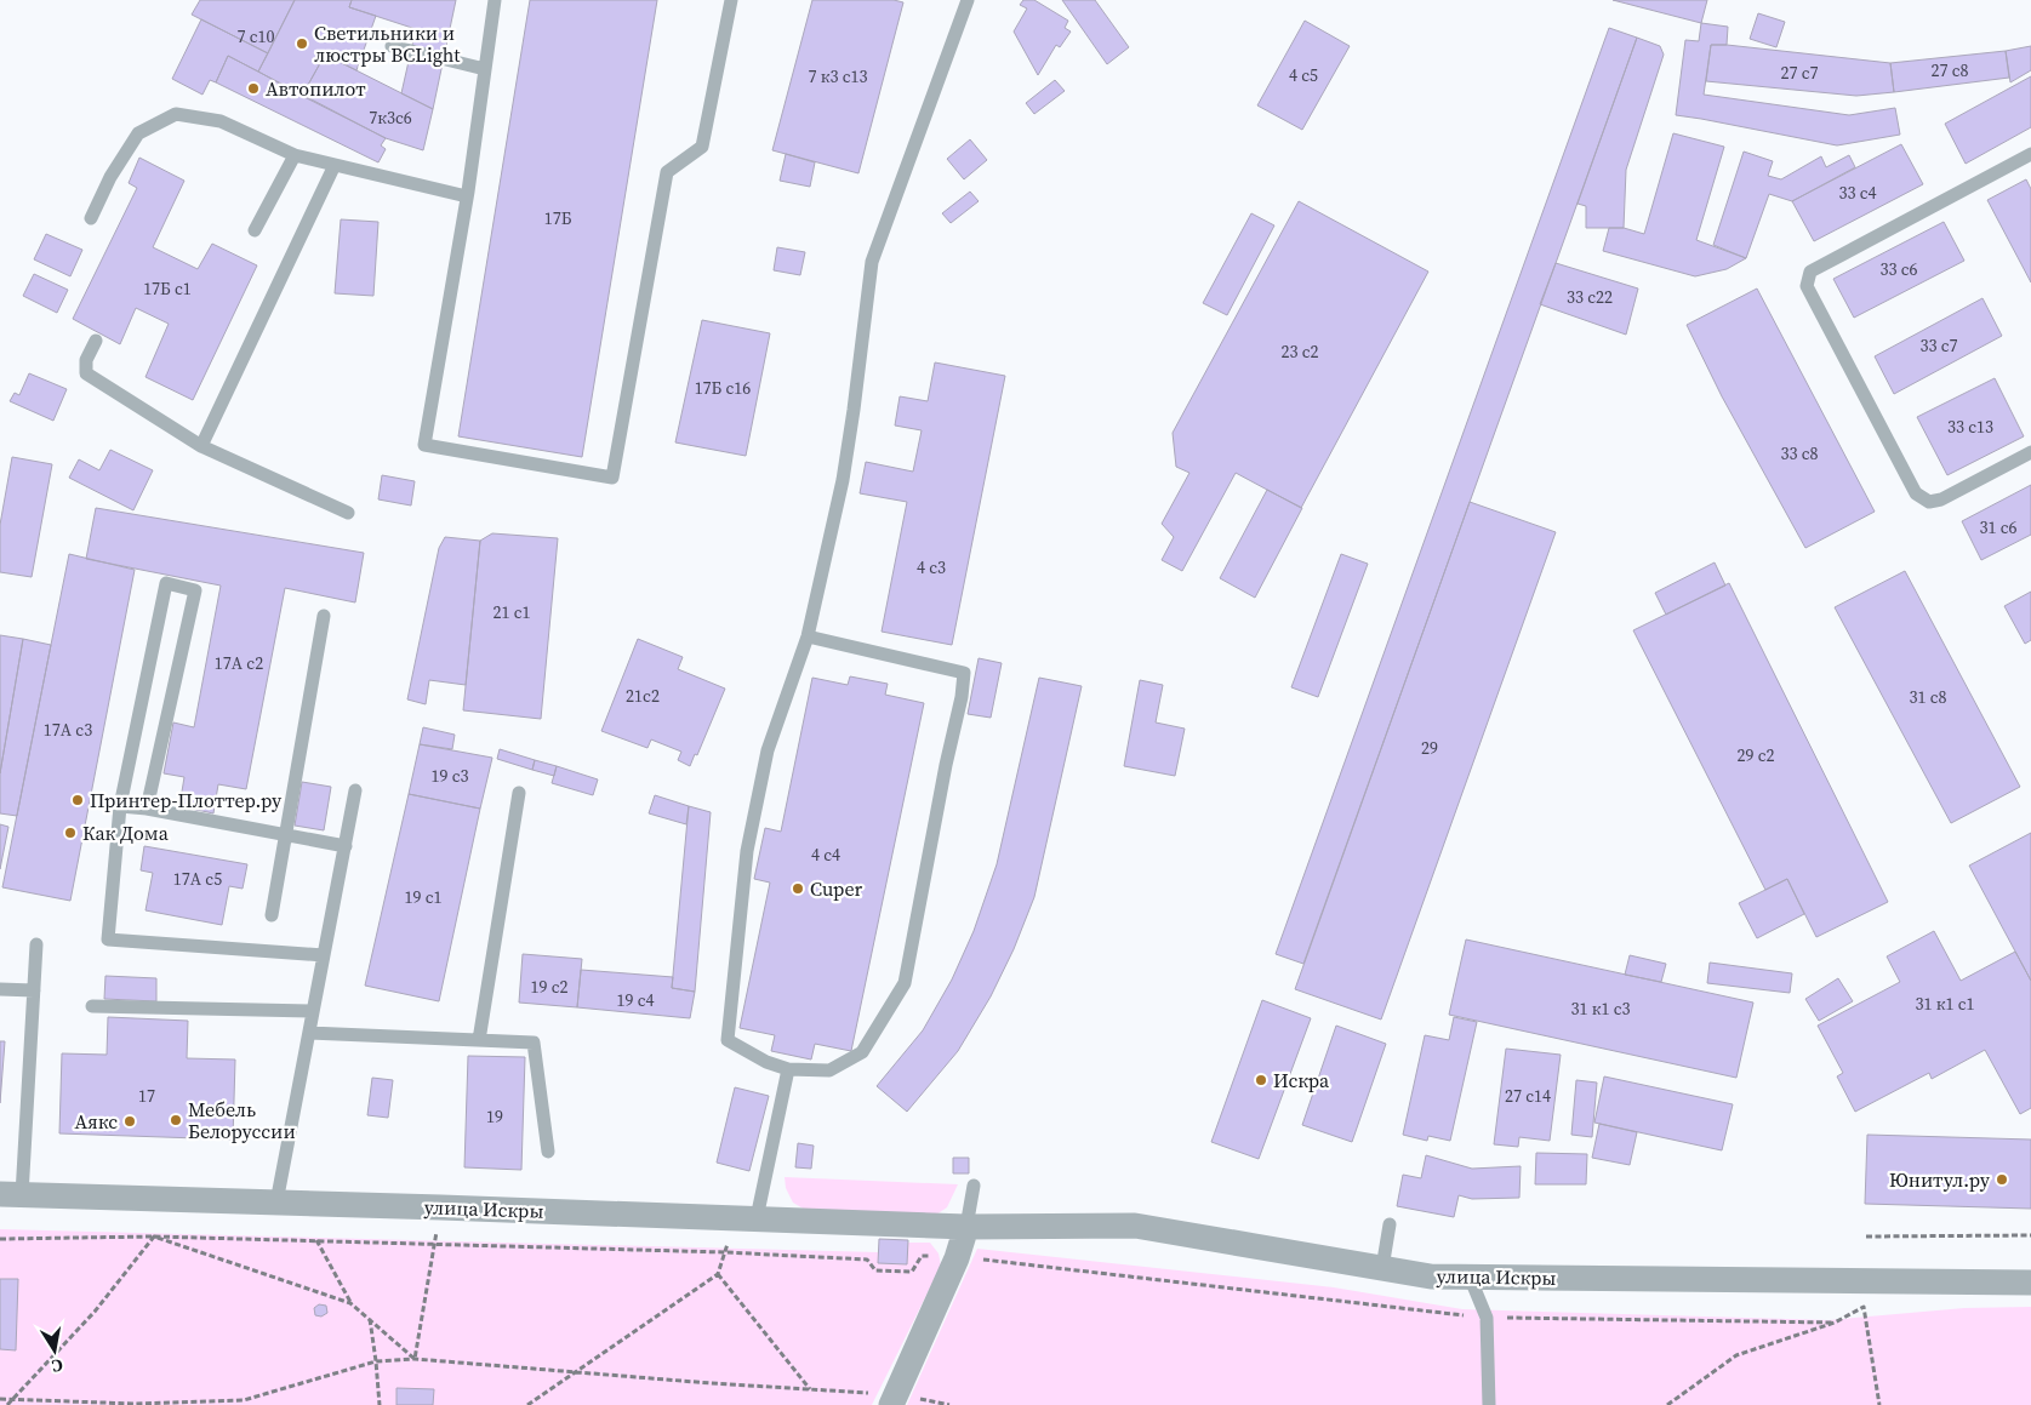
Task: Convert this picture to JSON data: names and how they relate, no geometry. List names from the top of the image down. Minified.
{"streets":{"street":["улица Искры"]},"places":["Светильники и люстры BCLight","Автопилот","Принтер-Плоттер.ру","Как Дома","Cuper","Искра","Мебель Белоруссии","Аякс","Юнитул.ру"],"house_numbers":["7 с10","27 с8","27 с7","4 с5","7 к3 с13","7к3с6","33 с4","17Б","33 с6","17Б с1","33 с22","33 с7","23 с2","17Б с16","33 с13","33 с8","31 с6","4 с3","21 с1","17А с2","21с2","31 с8","17А с3","29","29 с2","19 с3","4 с4","17А с5","19 с1","19 с2","19 с4","31 к1 с1","31 к1 с3","17","27 c14","19"],"north":"bottom"}
